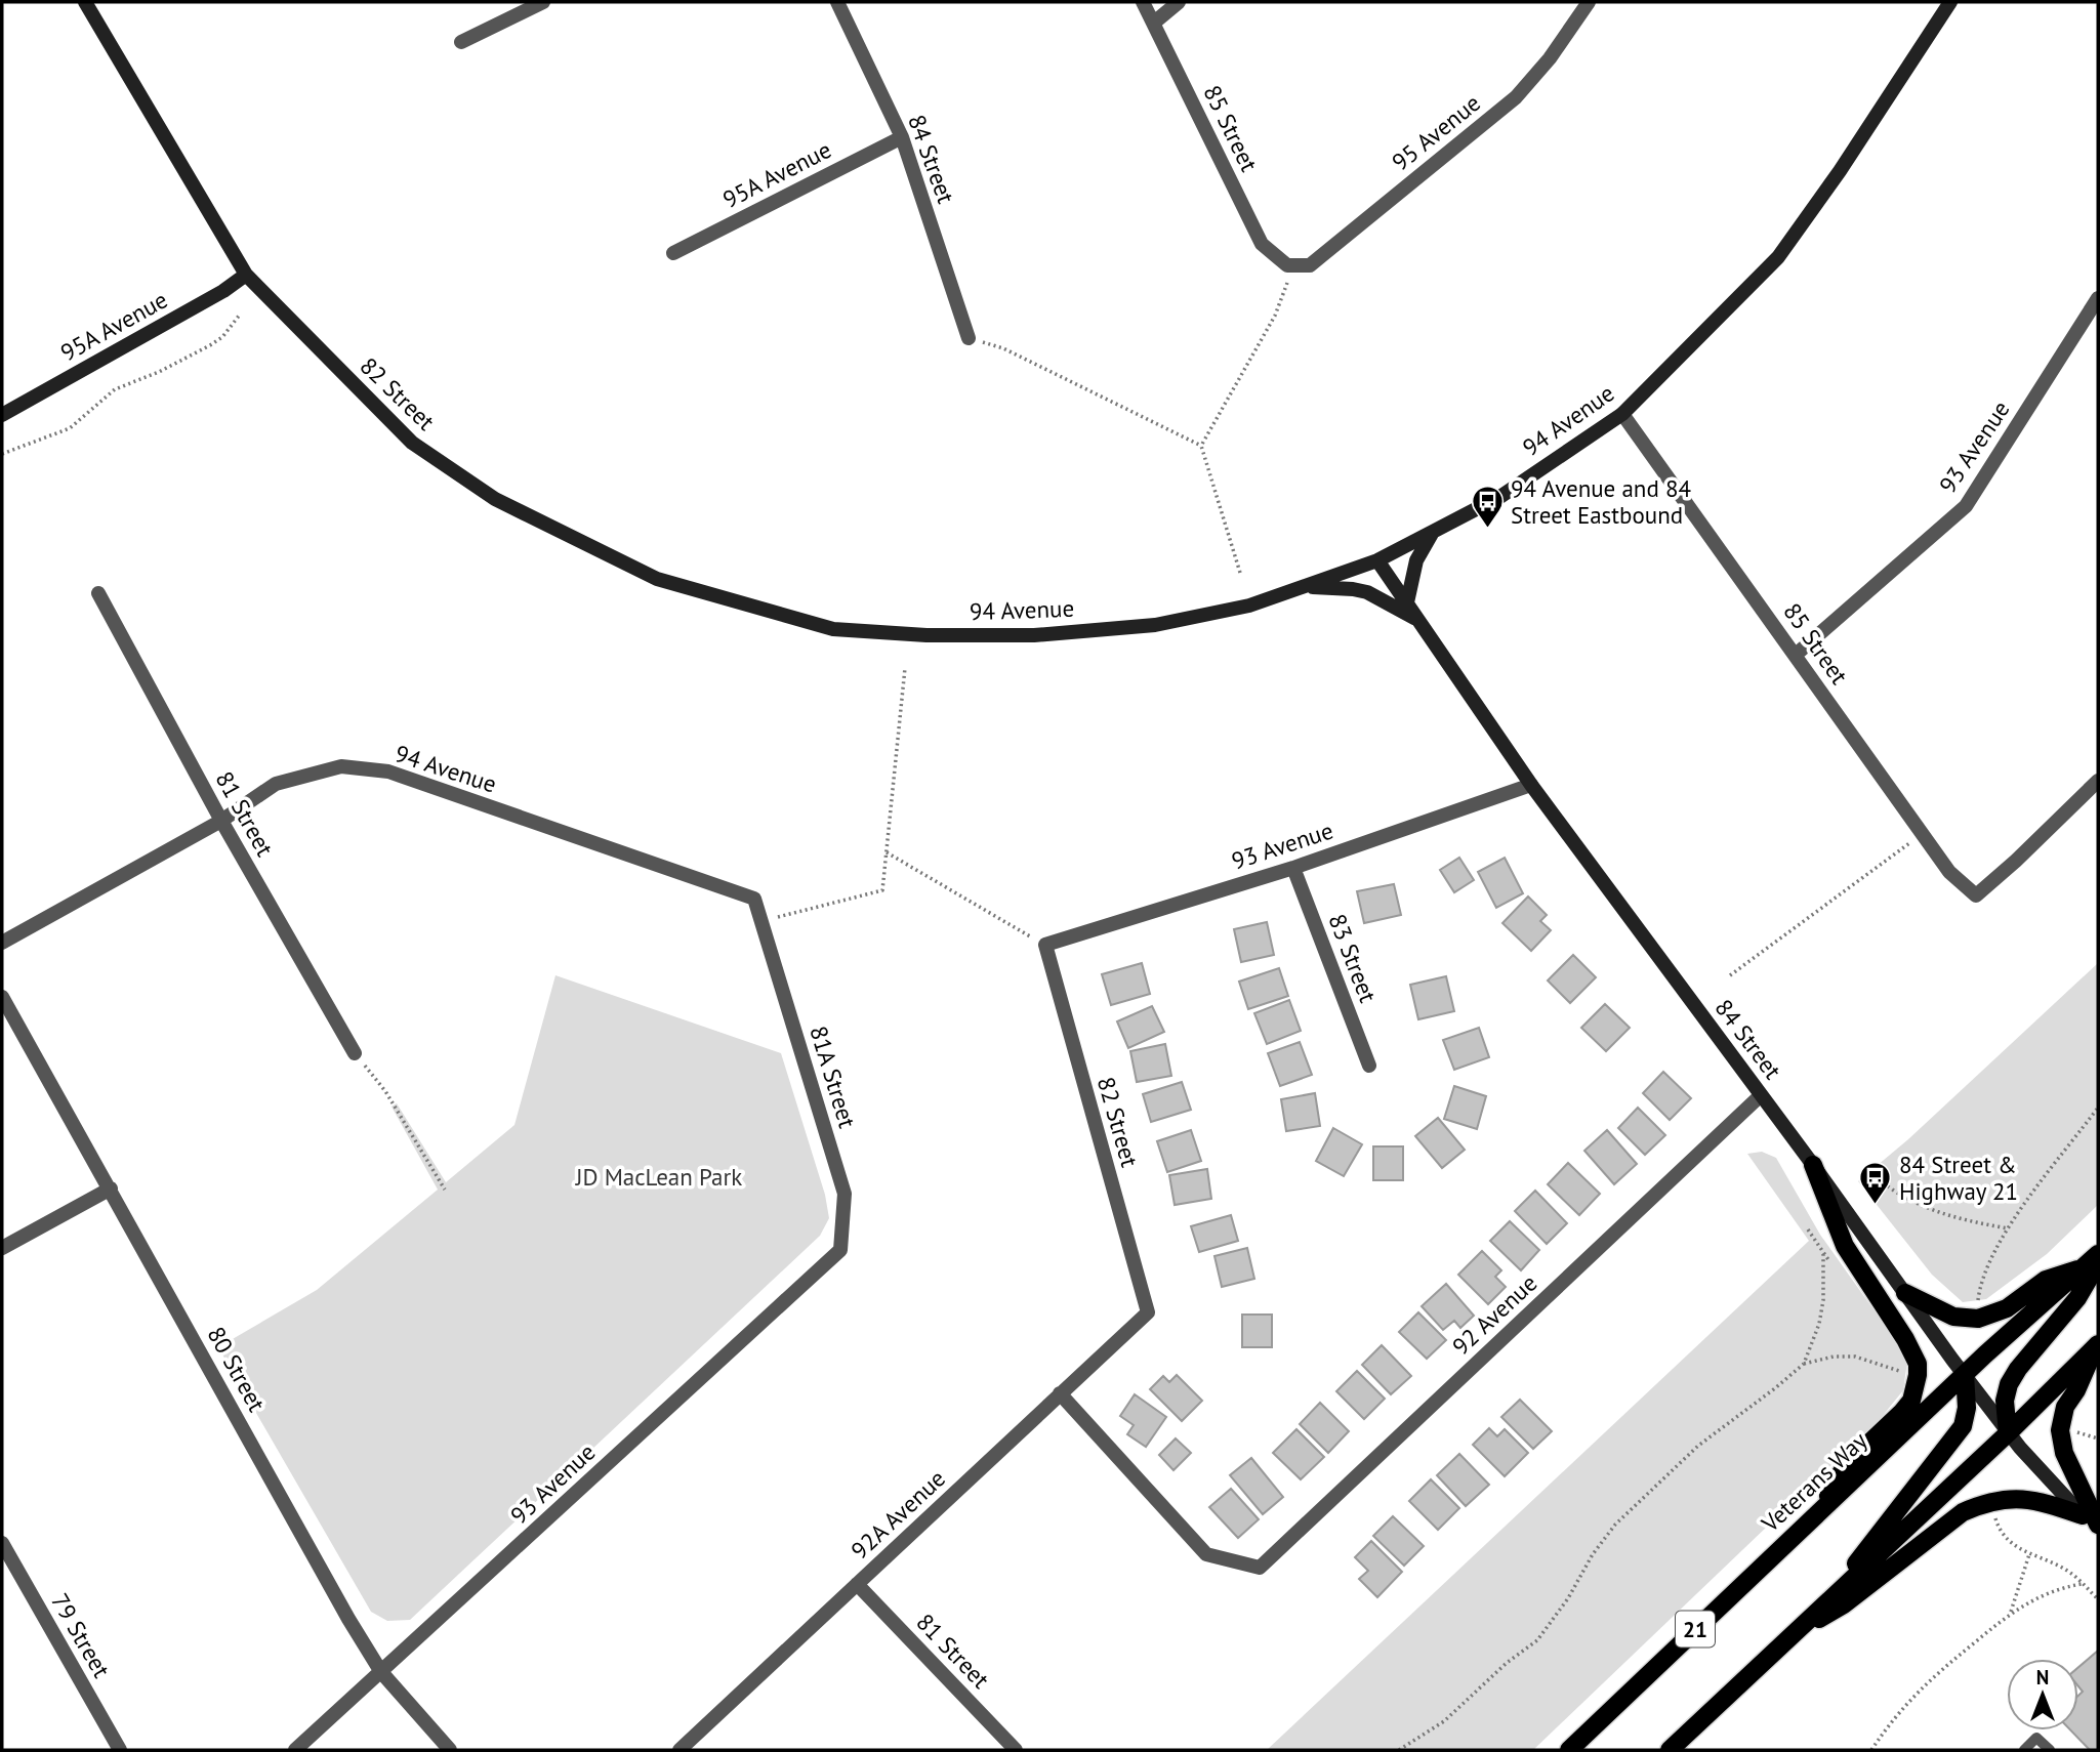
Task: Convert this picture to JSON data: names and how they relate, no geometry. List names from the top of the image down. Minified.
{"streets":{"main road":["Veterans Way","21"],"street":["85 Street","95 Avenue","84 Street","95A Avenue","82 Street","94 Avenue","93 Avenue","81 Street","83 Street","81A Street","92 Avenue","80 Street","92A Avenue","79 Street"]},"crossings":[["85 Street","95 Avenue"],["85 Street","94 Avenue"],["85 Street","93 Avenue"],["84 Street","95A Avenue"],["84 Street","94 Avenue"],["84 Street","93 Avenue"],["84 Street","92 Avenue"],["84 Street","Veterans Way"],["95A Avenue","82 Street"],["82 Street","94 Avenue"],["82 Street","93 Avenue"],["82 Street","92A Avenue"],["94 Avenue","81 Street"],["94 Avenue","81A Street"],["93 Avenue","83 Street"],["93 Avenue","81A Street"],["93 Avenue","80 Street"],["81 Street","92A Avenue"],["92 Avenue","92A Avenue"]],"parks":["JD MacLean Park"],"places":{"bus stop":["94 Avenue and 84 Street Eastbound","84 Street & Highway 21"]},"north":"top"}
